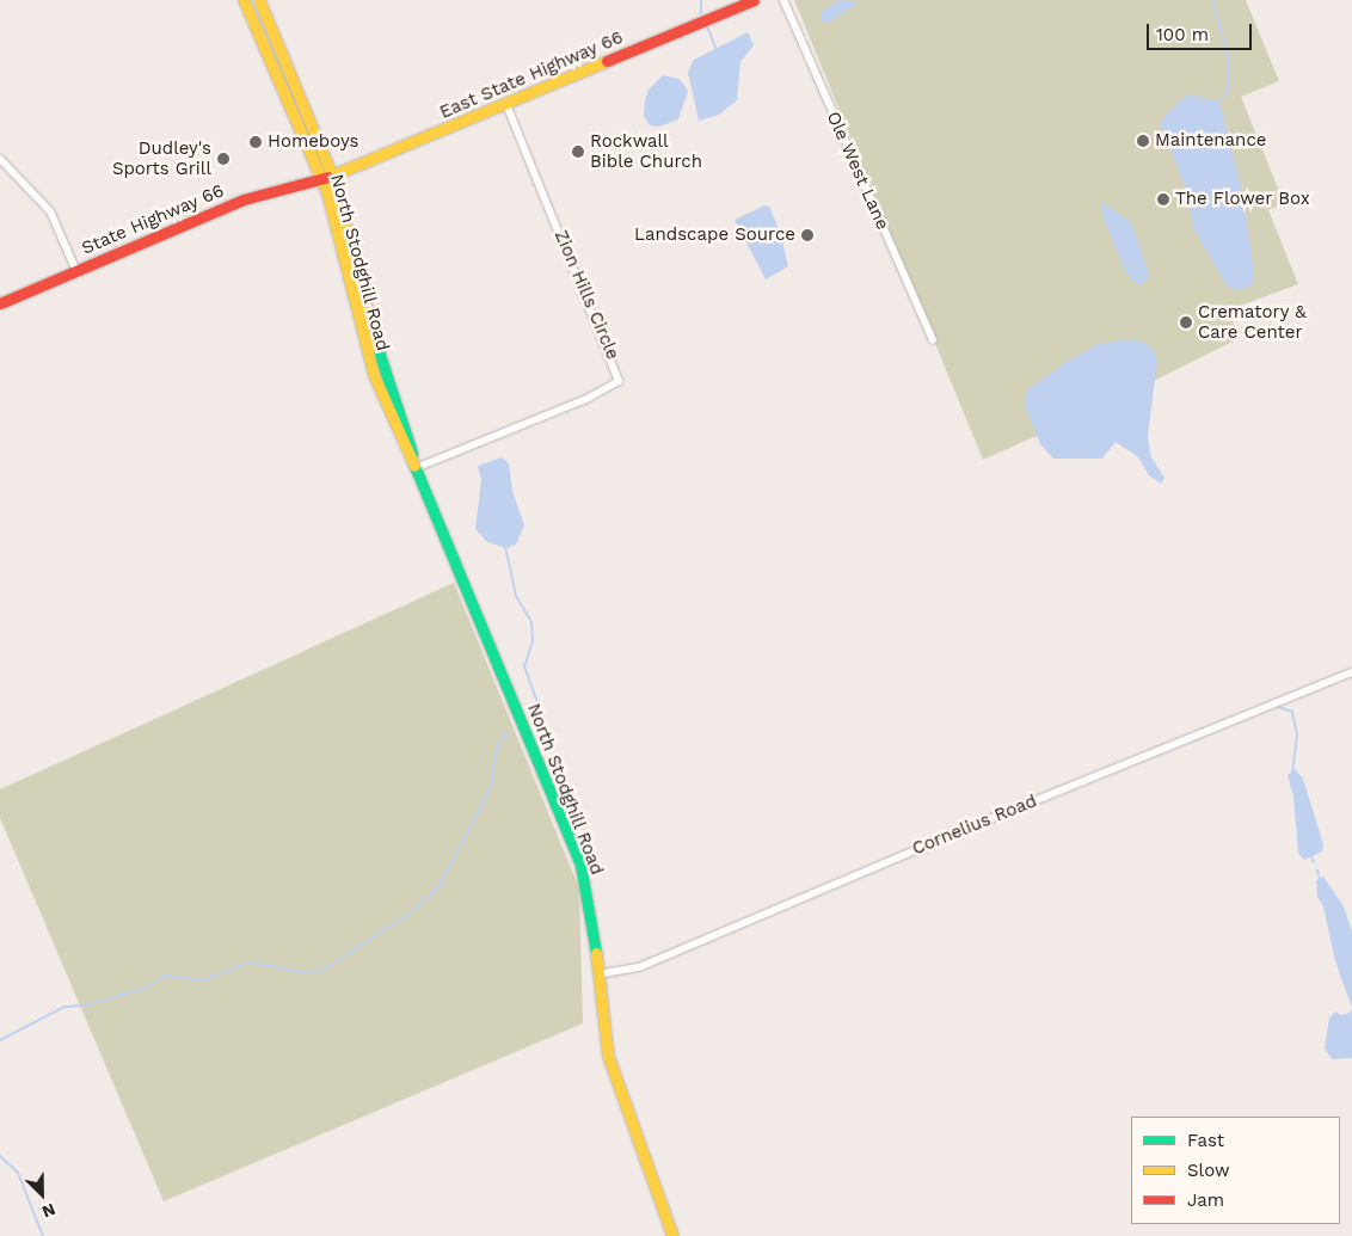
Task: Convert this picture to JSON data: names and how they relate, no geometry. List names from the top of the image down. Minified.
{"streets":{"main road":["East State Highway 66","State Highway 66","North Stodghill Road"],"street":["Ole West Lane","Zion Hills Circle","Cornelius Road"]},"crossings":[["East State Highway 66","State Highway 66"],["East State Highway 66","North Stodghill Road"],["East State Highway 66","Zion Hills Circle"],["State Highway 66","North Stodghill Road"],["North Stodghill Road","Zion Hills Circle"],["North Stodghill Road","Cornelius Road"]],"places":["Maintenance","Homeboys","Rockwall Bible Church","Dudley's Sports Grill","The Flower Box","Landscape Source","Crematory & Care Center"],"legend":["Fast","Slow","Jam"],"scale_bar":"100 m","north":"bottom right"}
